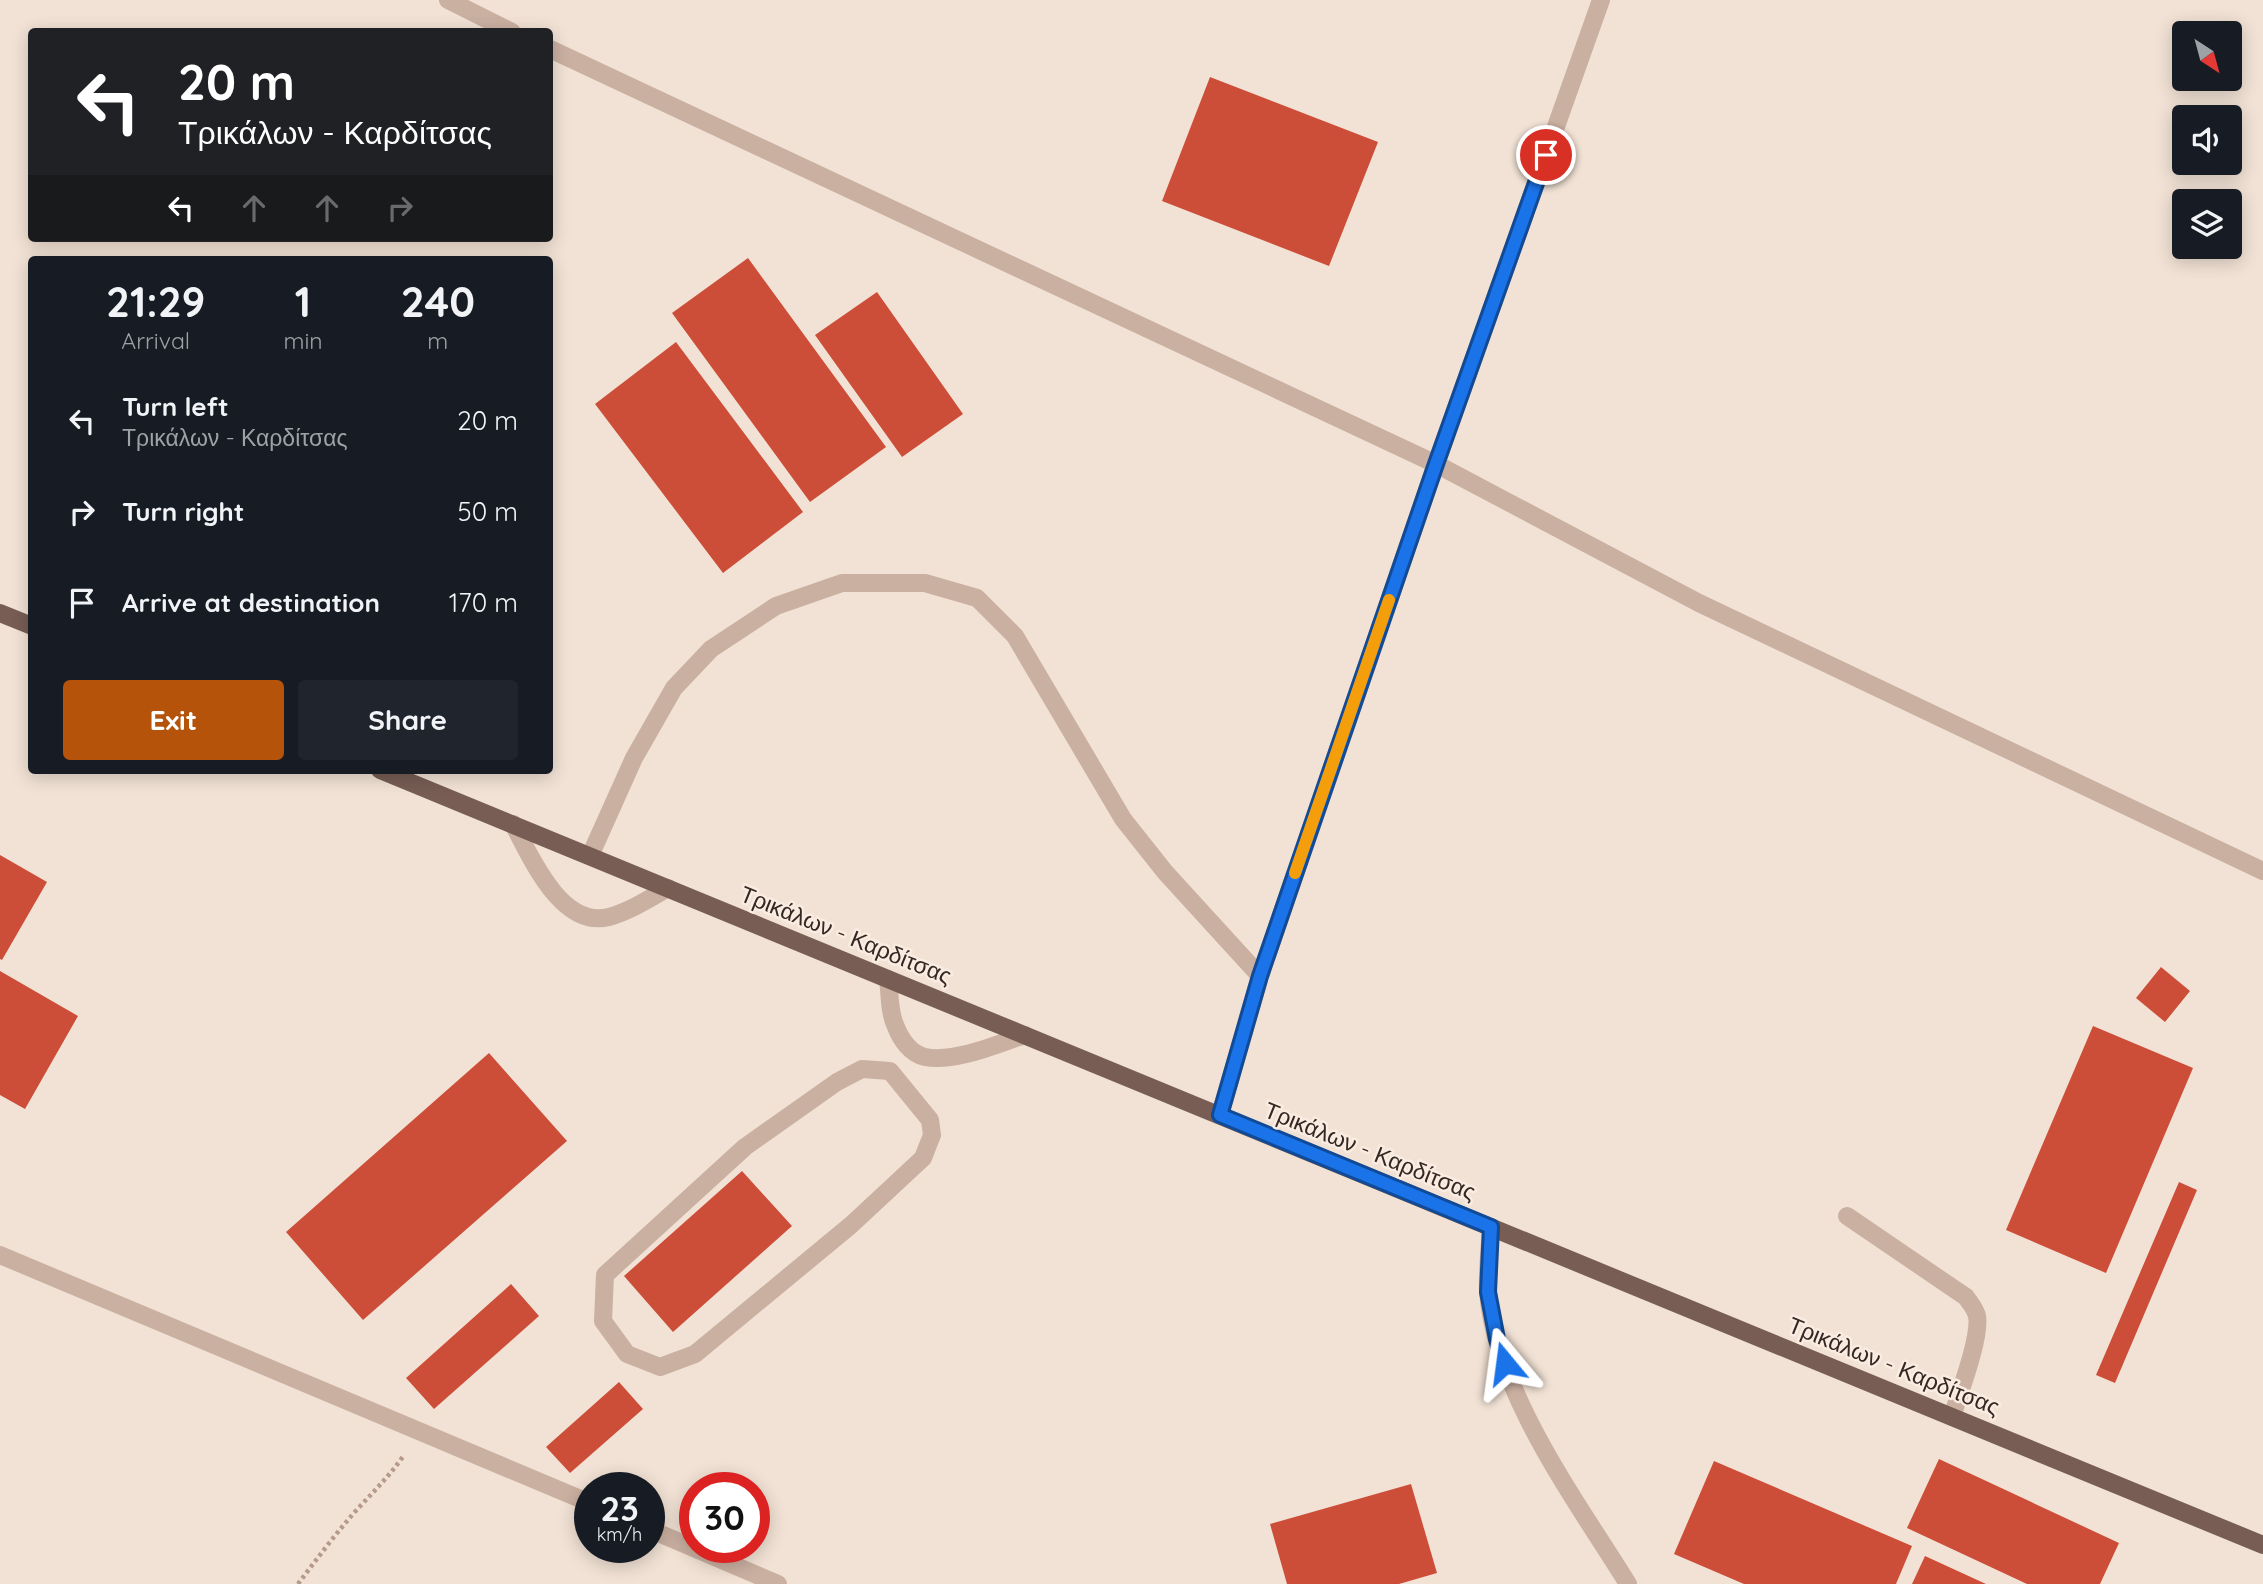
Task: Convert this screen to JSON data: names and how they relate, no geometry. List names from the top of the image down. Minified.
{"streets":{"main road":["Τρικάλων - Καρδίτσας"]},"north":"bottom right","page":{"turn":["20 m","Τρικάλων - Καρδίτσας"],"eta":["21:29","Arrival","1","min","240","m"],"list":[{"name":"Turn left","note":"Τρικάλων - Καρδίτσας","value":"20 m"},{"name":"Turn right","value":"50 m"},{"name":"Arrive at destination","value":"170 m"}],"buttons":["Exit","Share"],"speed":"23 km/h","limit":"30"}}
